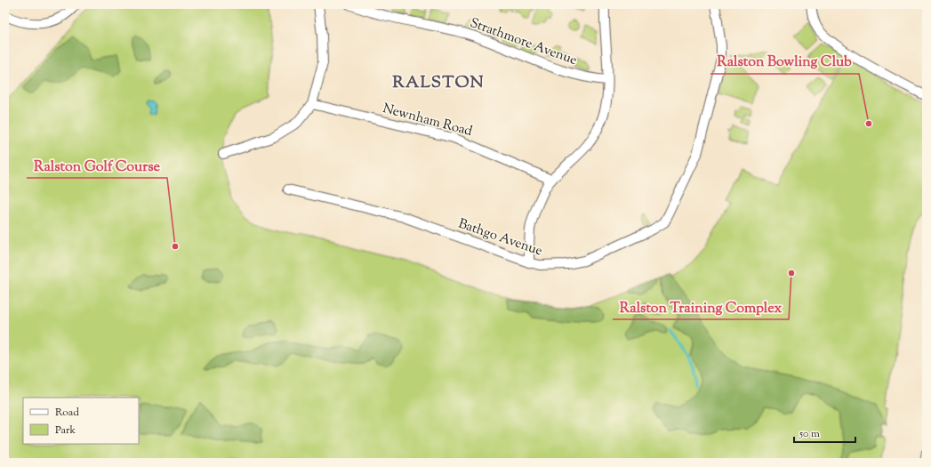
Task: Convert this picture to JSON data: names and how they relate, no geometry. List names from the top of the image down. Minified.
{"streets":{"street":["Strathmore Avenue","Newnham Road","Bathgo Avenue"]},"districts":["RALSTON"],"places":["Ralston Bowling Club","Ralston Golf Course","Ralston Training Complex"],"legend":["Road","Park"],"scale_bar":"50 m"}
